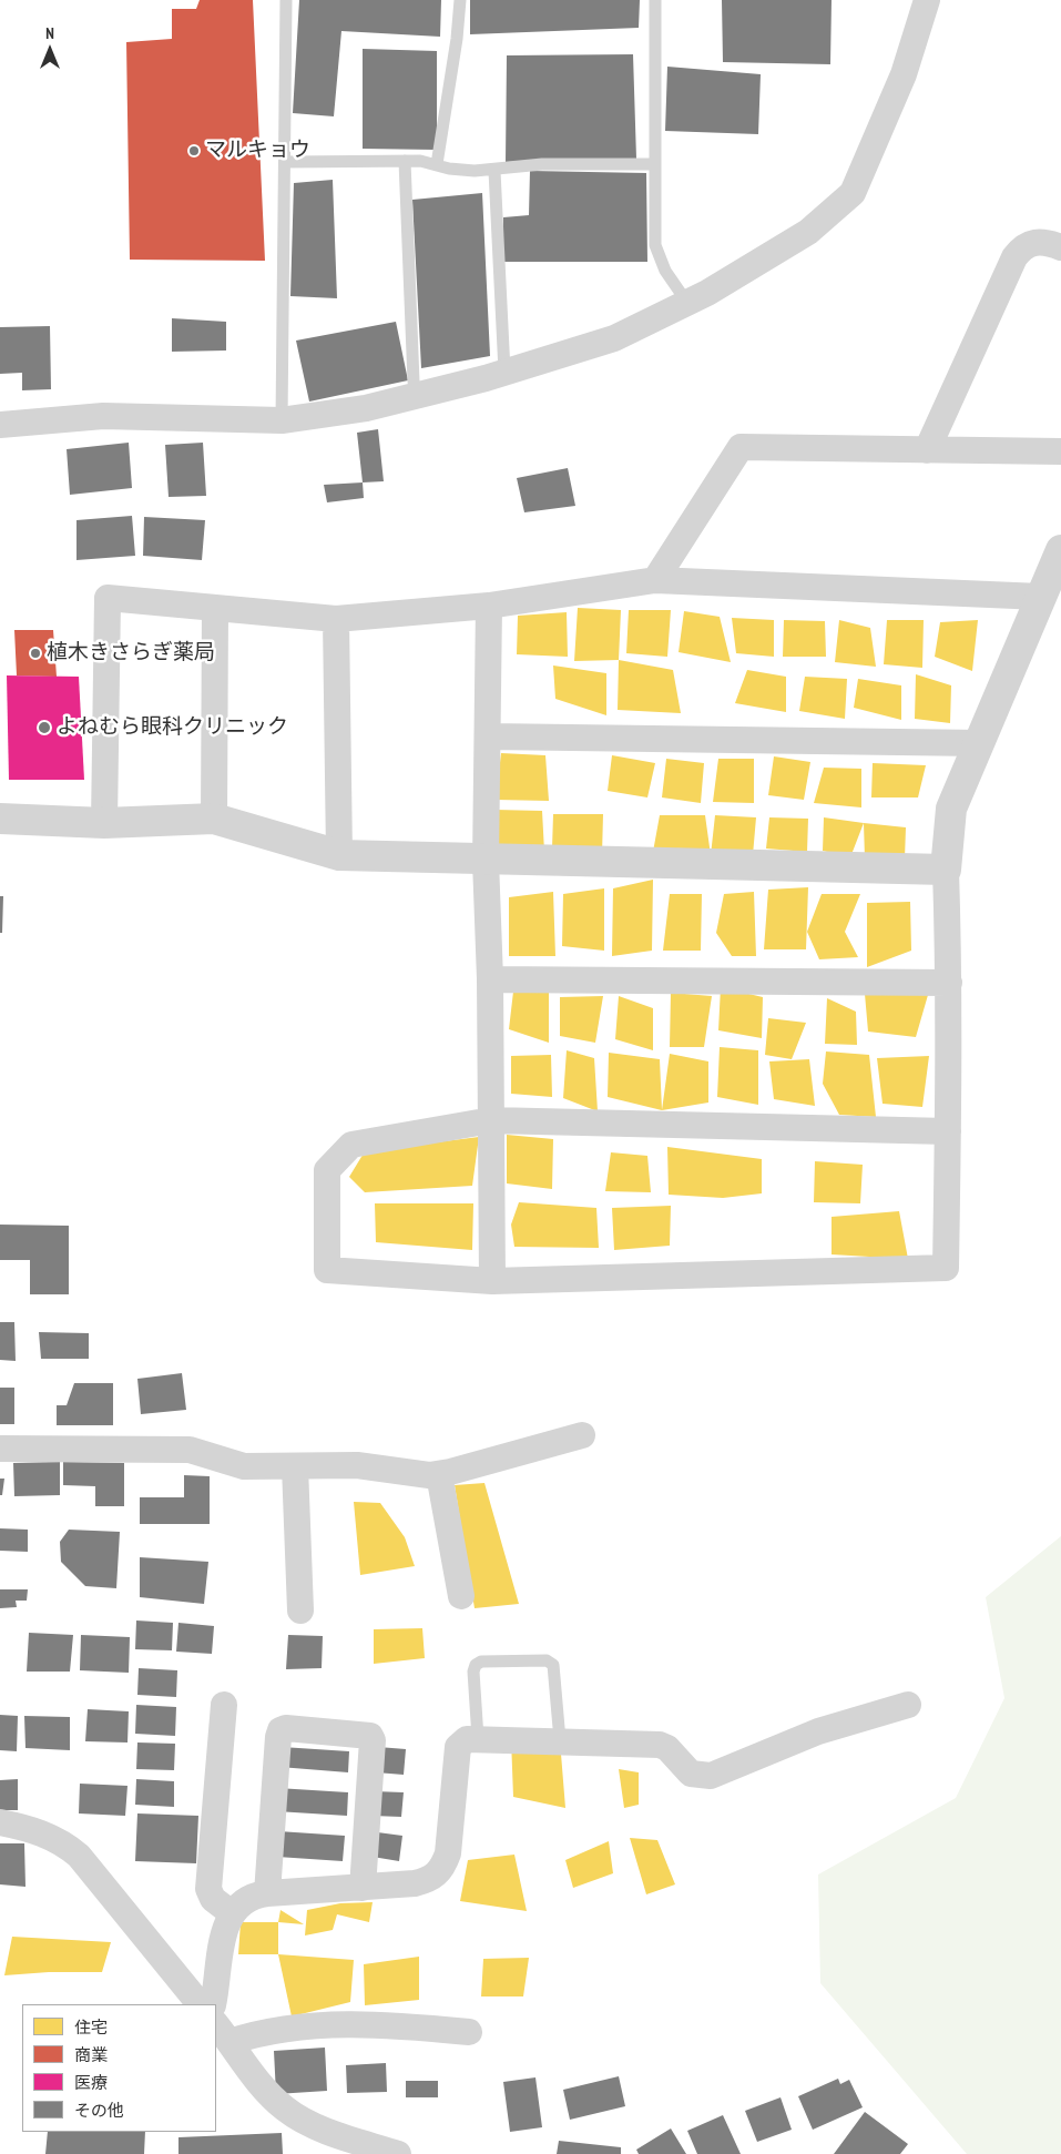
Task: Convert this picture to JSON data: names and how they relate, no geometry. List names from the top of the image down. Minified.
{"places":["マルキョウ","植木きさらぎ薬局","よねむら眼科クリニック"],"legend":["住宅","商業","医療","その他"],"north":"top"}
